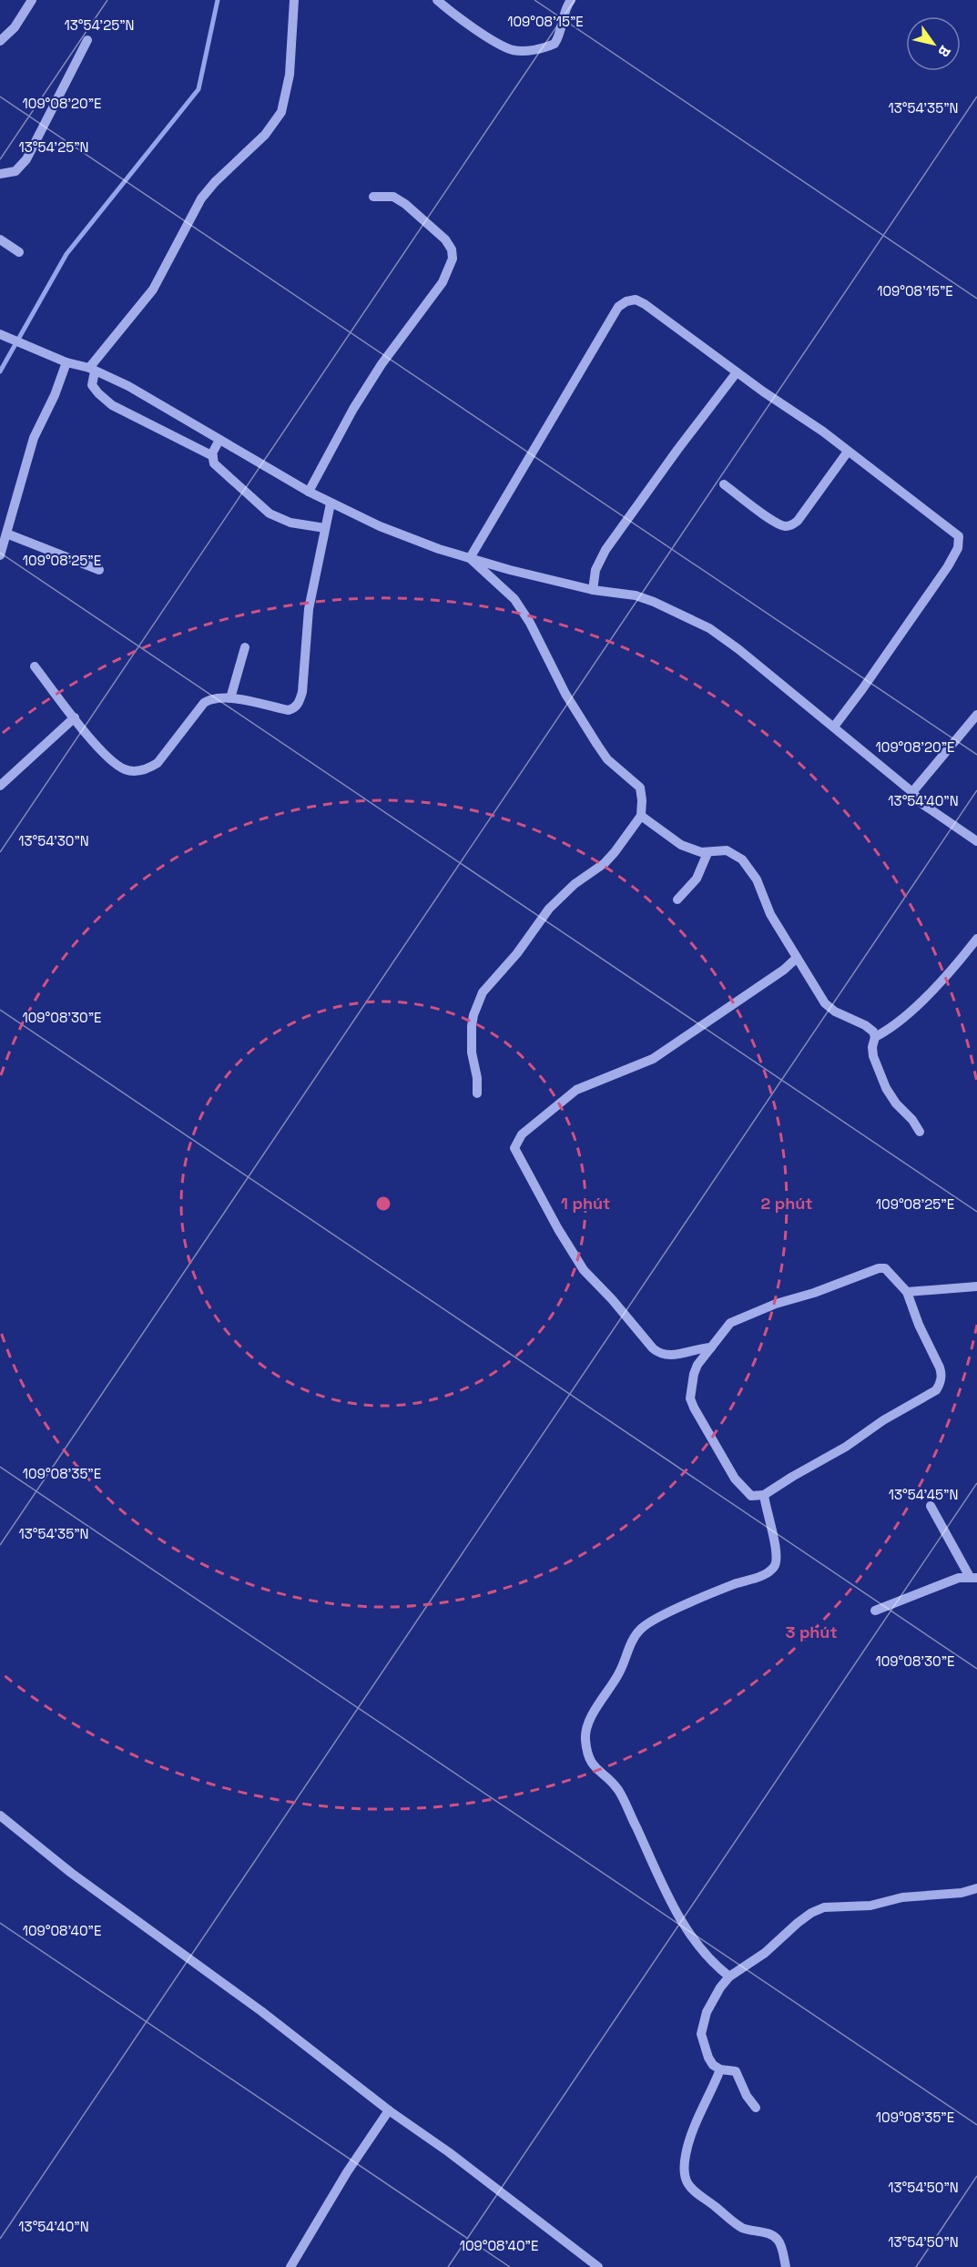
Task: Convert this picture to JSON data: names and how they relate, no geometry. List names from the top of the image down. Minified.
{"north":"bottom right","coordinates":["109°08'15\"E","13°54'25\"N","109°08'20\"E","13°54'35\"N","109°08'25\"E","13°54'40\"N","13°54'30\"N","109°08'30\"E","109°08'35\"E","13°54'45\"N","109°08'40\"E","13°54'50\"N"],"rings":["1 phút","2 phút","3 phút"]}
